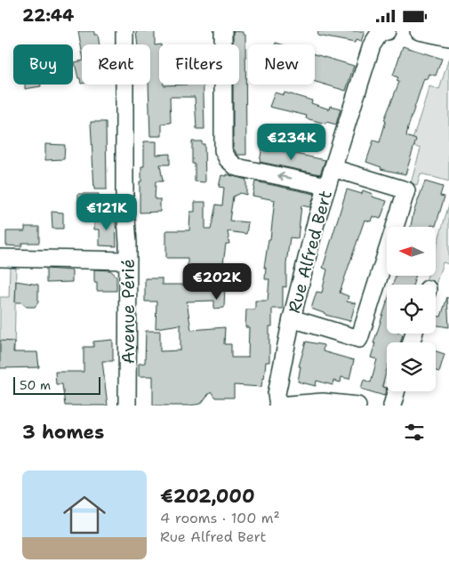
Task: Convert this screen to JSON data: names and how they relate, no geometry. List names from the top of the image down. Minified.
{"streets":{"street":["Rue Alfred Bert","Avenue Périé"]},"scale_bar":"50 m","north":"left","page":{"status":"22:44","chip":["Buy","Rent","Filters","New"],"price":["€234K","€121K","€202K"],"scale":"50 m","heading":"3 homes","list":[{"name":"€202,000","note":"4 rooms · 100 m² · Rue Alfred Bert"}]}}
